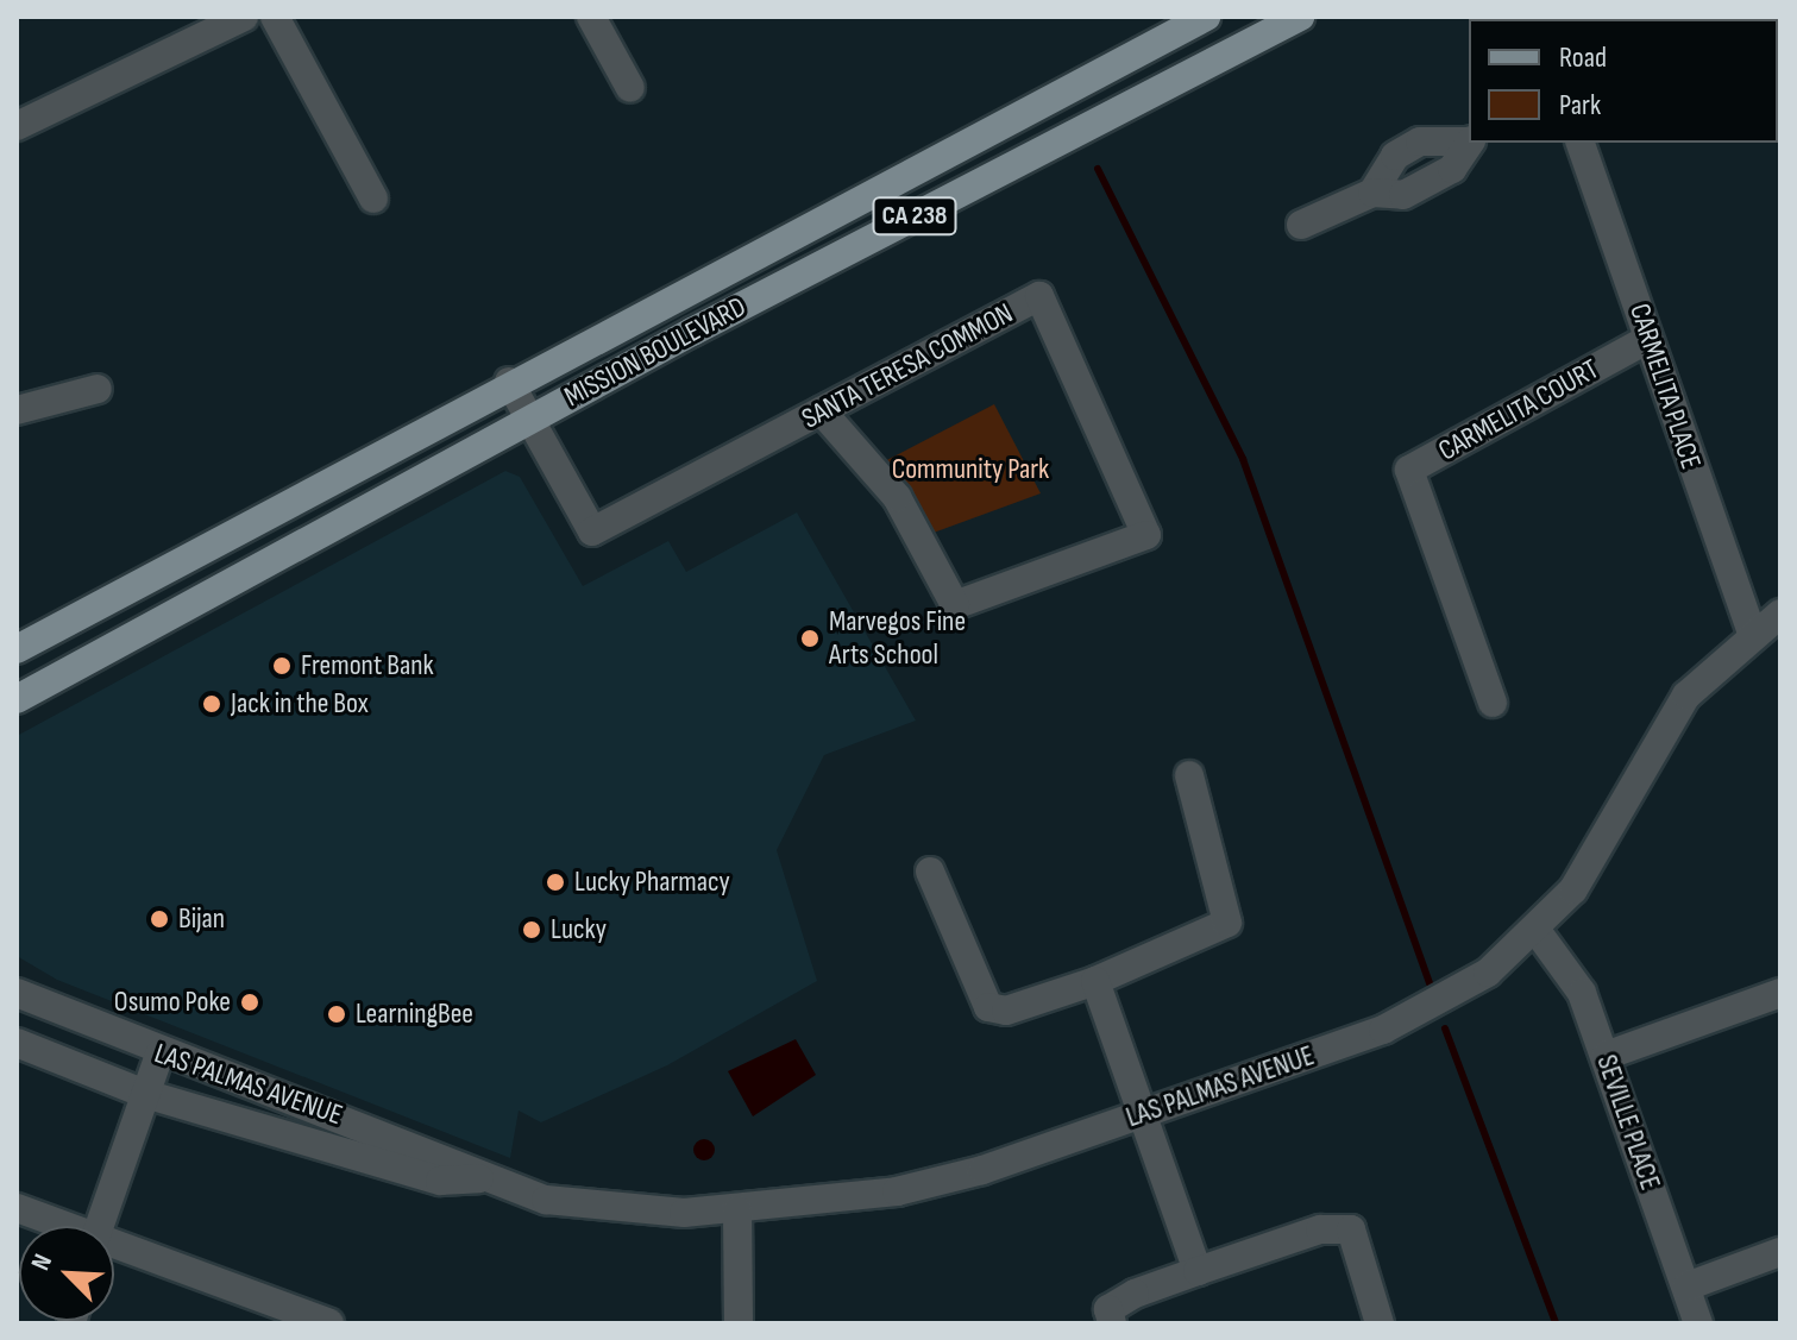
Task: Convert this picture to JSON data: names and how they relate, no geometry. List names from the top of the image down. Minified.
{"streets":{"main road":["CA 238","MISSION BOULEVARD"],"street":["SANTA TERESA COMMON","CARMELITA PLACE","CARMELITA COURT","LAS PALMAS AVENUE","SEVILLE PLACE"]},"crossings":[["MISSION BOULEVARD","SANTA TERESA COMMON"],["CARMELITA PLACE","CARMELITA COURT"],["CARMELITA PLACE","LAS PALMAS AVENUE"],["LAS PALMAS AVENUE","SEVILLE PLACE"]],"parks":["Community Park"],"places":["Marvegos Fine Arts School","Fremont Bank","Jack in the Box","Lucky Pharmacy","Bijan","Lucky","Osumo Poke","LearningBee"],"legend":["Road","Park"],"north":"top left"}
